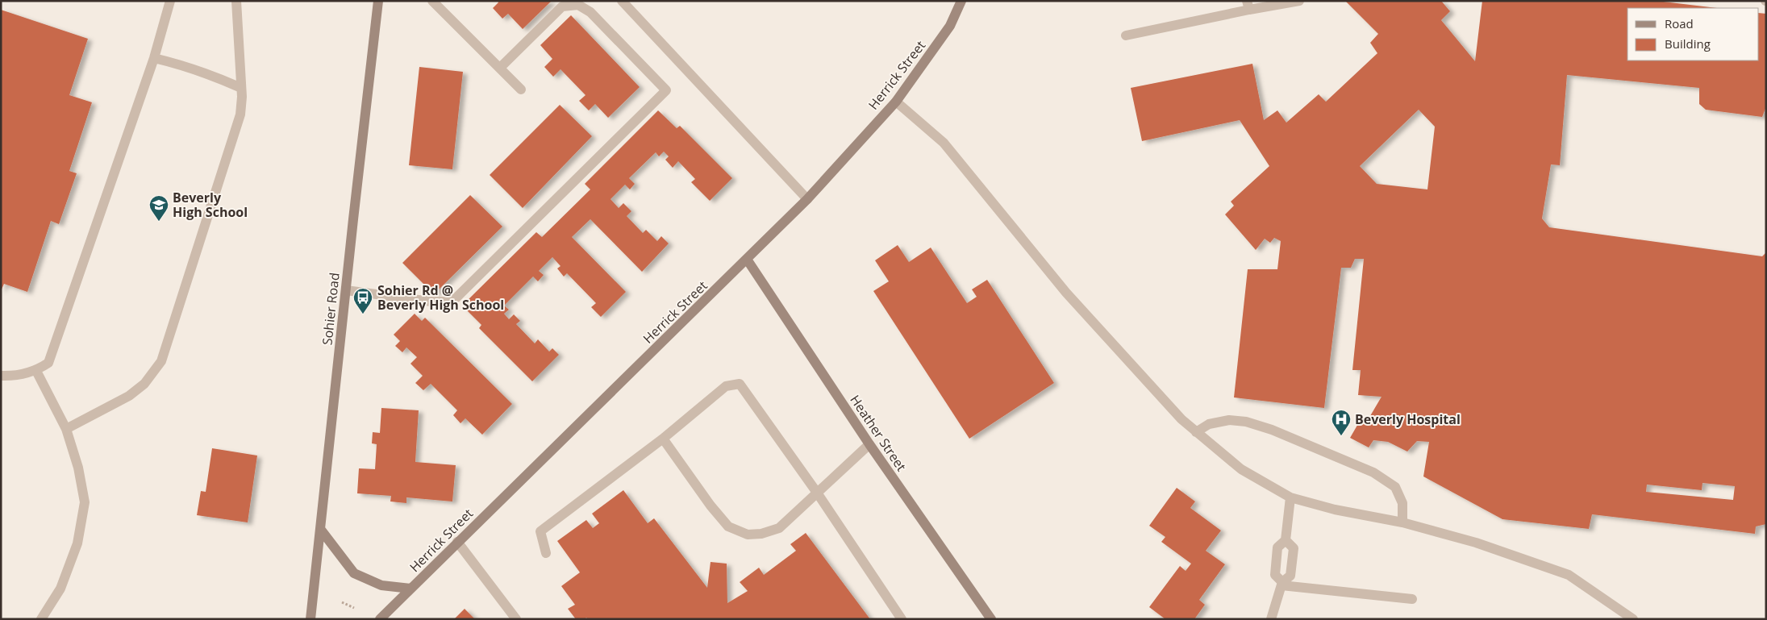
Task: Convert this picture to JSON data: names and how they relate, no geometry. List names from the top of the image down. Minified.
{"streets":{"street":["Herrick Street","Sohier Road","Heather Street"]},"crossings":[["Herrick Street","Heather Street"]],"places":{"school or university":["Beverly High School"],"bus stop":["Sohier Rd @ Beverly High School"],"hospital":["Beverly Hospital"]},"legend":["Road","Building"]}
